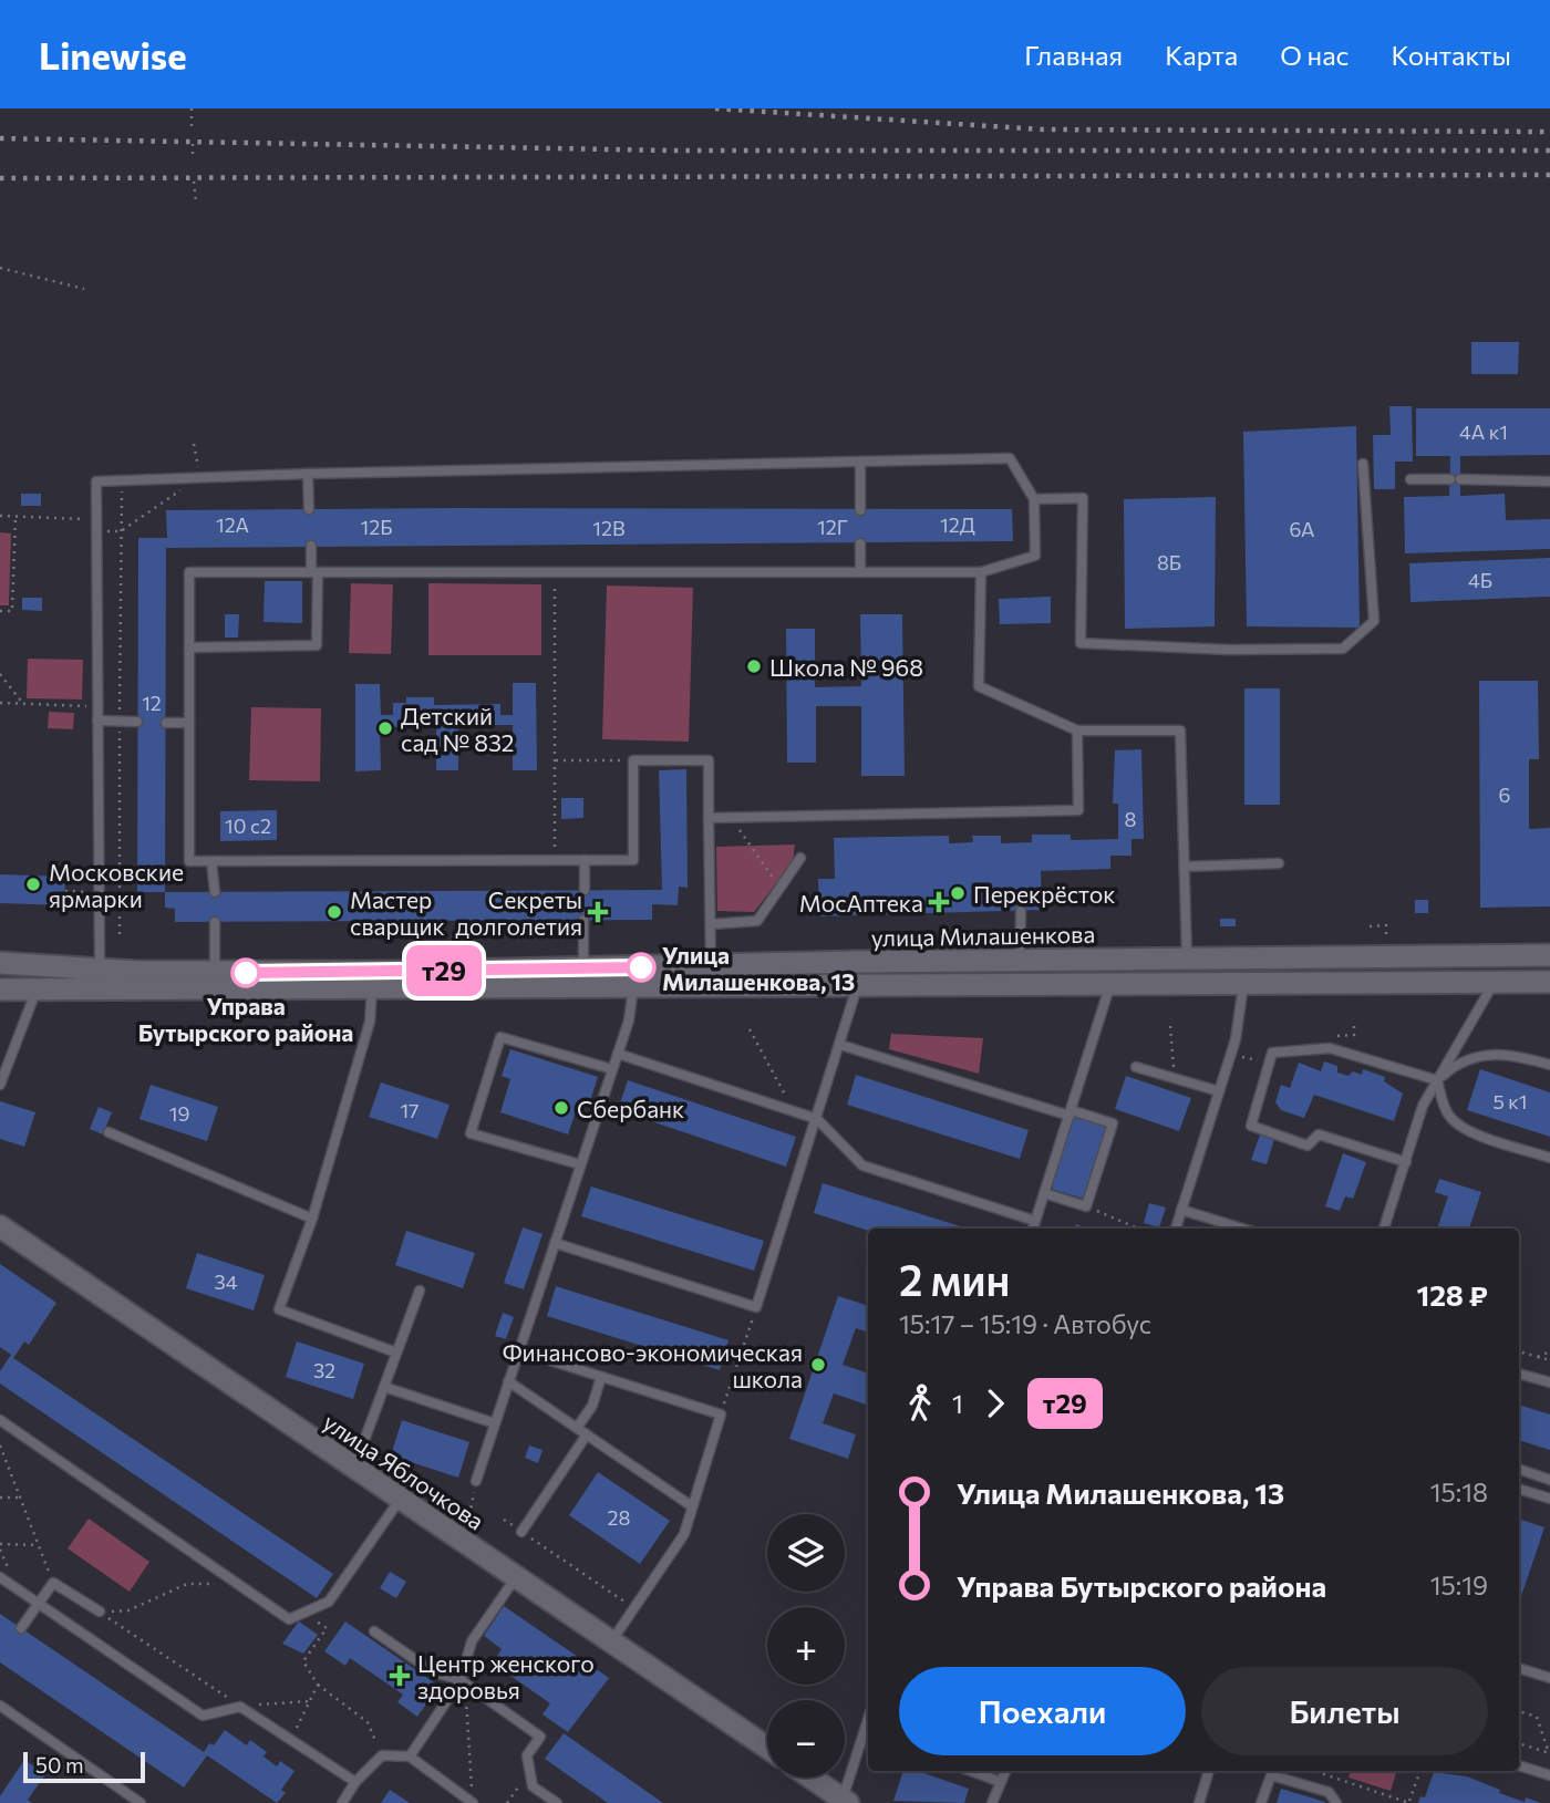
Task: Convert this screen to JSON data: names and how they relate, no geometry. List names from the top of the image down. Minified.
{"streets":{"main road":["улица Милашенкова","улица Яблочкова"]},"places":{"other":["Школа № 968","Детский сад № 832","Московские ярмарки","Перекрёсток","Мастер сварщик","Улица Милашенкова, 13","Управа Бутырского района","Сбербанк","Финансово-экономическая школа"],"health":["МосАптека","Секреты долголетия","Центр женского здоровья"]},"lines":["bus line т29"],"house_numbers":["4А к1","12А","12Д","12Б","12Г","12В","6А","8Б","4Б","12","6","8","10 с2","5 к1","17","19","34","32","28"],"scale_bar":"50 m","page":{"header":"Linewise","nav":["Главная","Карта","О нас","Контакты"],"on_map":"т29","heading":["2 мин","15:17 – 15:19 · Автобус","128 ₽"],"legs":["1","т29"],"list":[{"name":"Улица Милашенкова, 13","value":"15:18"},{"name":"Управа Бутырского района","value":"15:19"}],"map_buttons":["+","−"],"buttons":["Поехали","Билеты"],"scale":"50 m"}}
